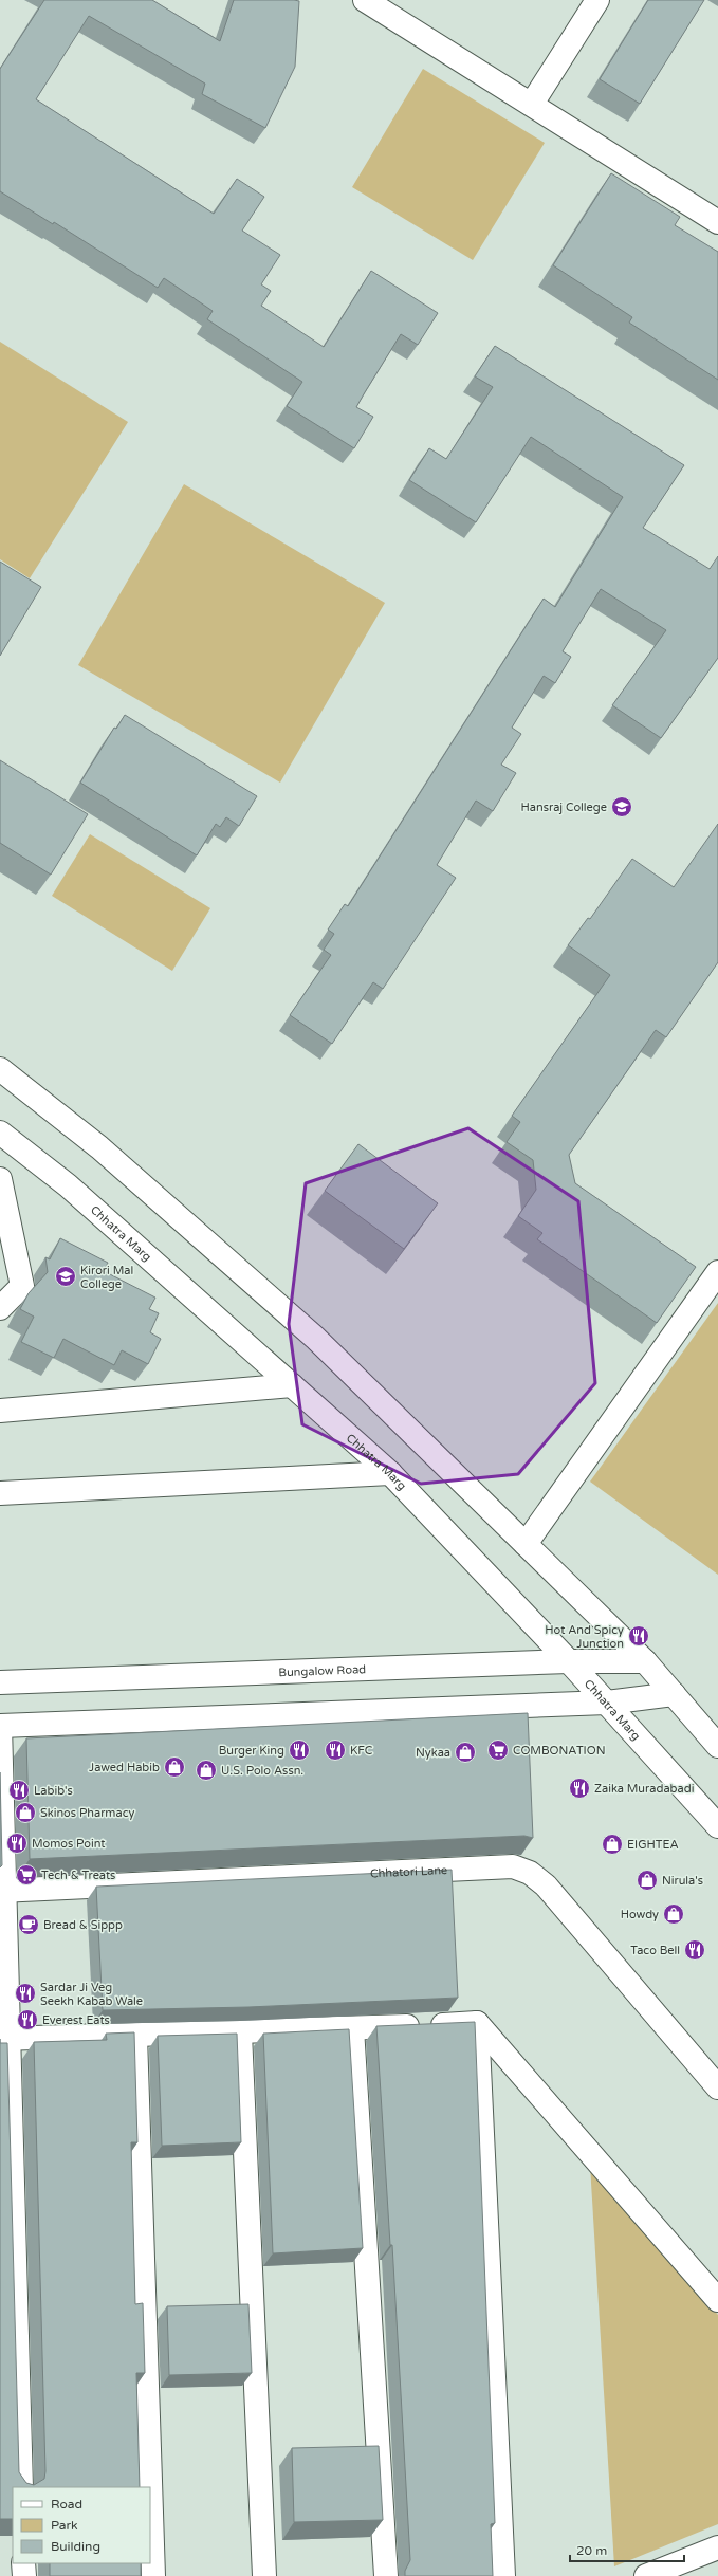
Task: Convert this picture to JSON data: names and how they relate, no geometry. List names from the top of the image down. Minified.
{"streets":{"street":["Chhatra Marg","Bungalow Road","Chhatori Lane"]},"crossings":[["Chhatra Marg","Bungalow Road"]],"places":{"school or university":["Hansraj College","Kirori Mal College"],"restaurant":["Hot And Spicy Junction","Burger King","KFC","Zaika Muradabadi","Labib's","Momos Point","Taco Bell","Sardar Ji Veg Seekh Kabab Wale","Everest Eats"],"supermarket":["COMBONATION","Tech & Treats"],"shop":["Nykaa","Jawed Habib","U.S. Polo Assn.","Skinos Pharmacy","EIGHTEA","Nirula's","Howdy"],"cafe":["Bread & Sippp"]},"legend":["Road","Park","Building"],"scale_bar":"20 m"}
